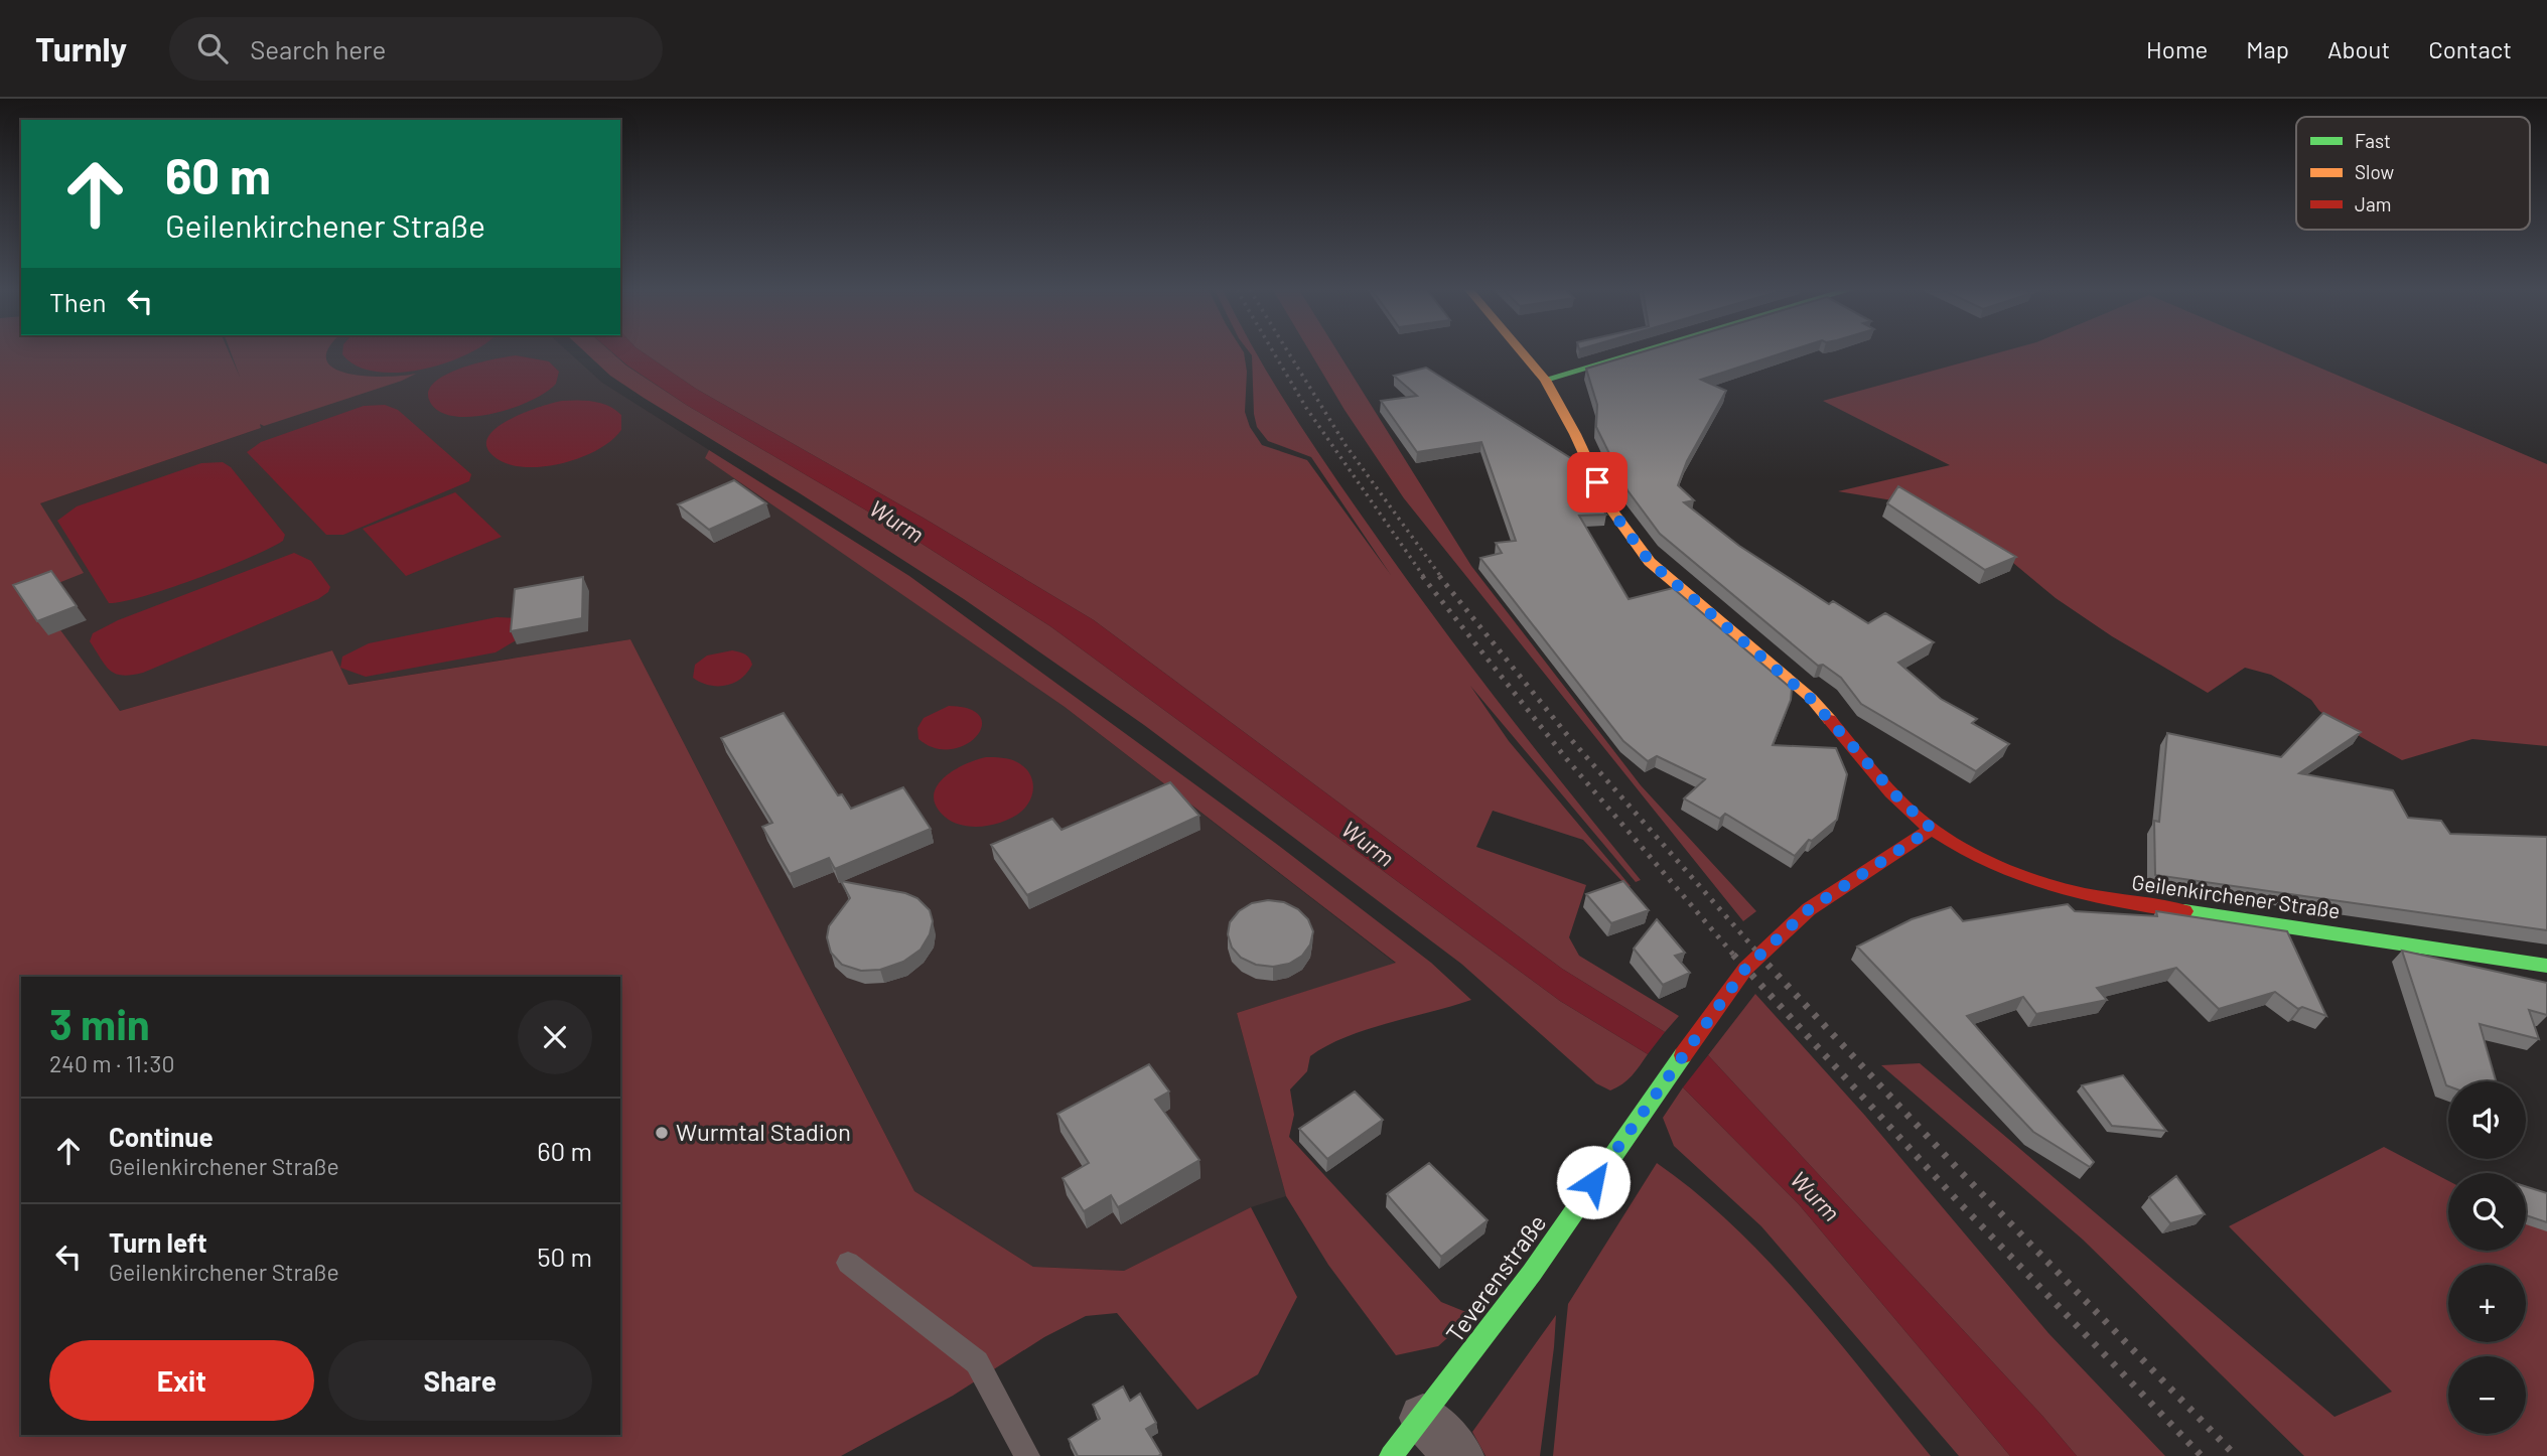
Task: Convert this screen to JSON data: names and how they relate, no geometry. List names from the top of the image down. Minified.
{"streets":{"main road":["Geilenkirchener Straße","Teverenstraße"]},"crossings":[["Geilenkirchener Straße","Teverenstraße"]],"water":["Wurm"],"places":["Wurmtal Stadion"],"legend":["Fast","Slow","Jam"],"page":{"header":"Turnly","search":"Search here","nav":["Home","Map","About","Contact"],"turn":["60 m","Geilenkirchener Straße"],"then":"Then","heading":["3 min","240 m · 11:30"],"map_buttons":["+","−"],"list":[{"name":"Continue","note":"Geilenkirchener Straße","value":"60 m"},{"name":"Turn left","note":"Geilenkirchener Straße","value":"50 m"}],"buttons":["Exit","Share"]}}
